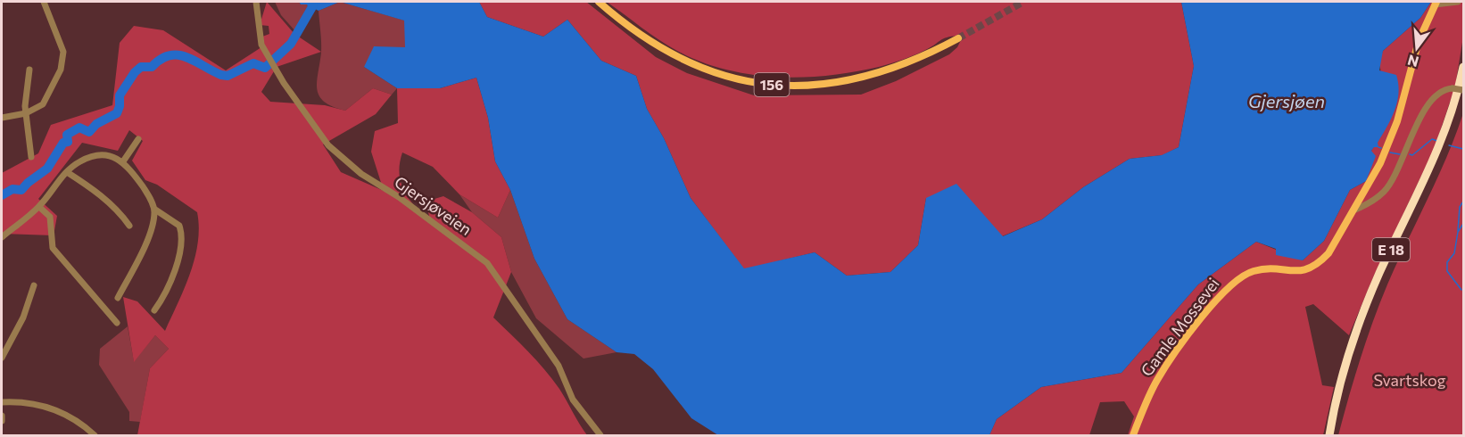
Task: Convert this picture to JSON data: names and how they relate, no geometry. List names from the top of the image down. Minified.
{"streets":{"highway":["E 18"],"main road":["156","Gamle Mossevei"],"street":["Gjersjøveien"]},"water":["Gjersjøen"],"parks":["Svartskog"],"north":"bottom"}
